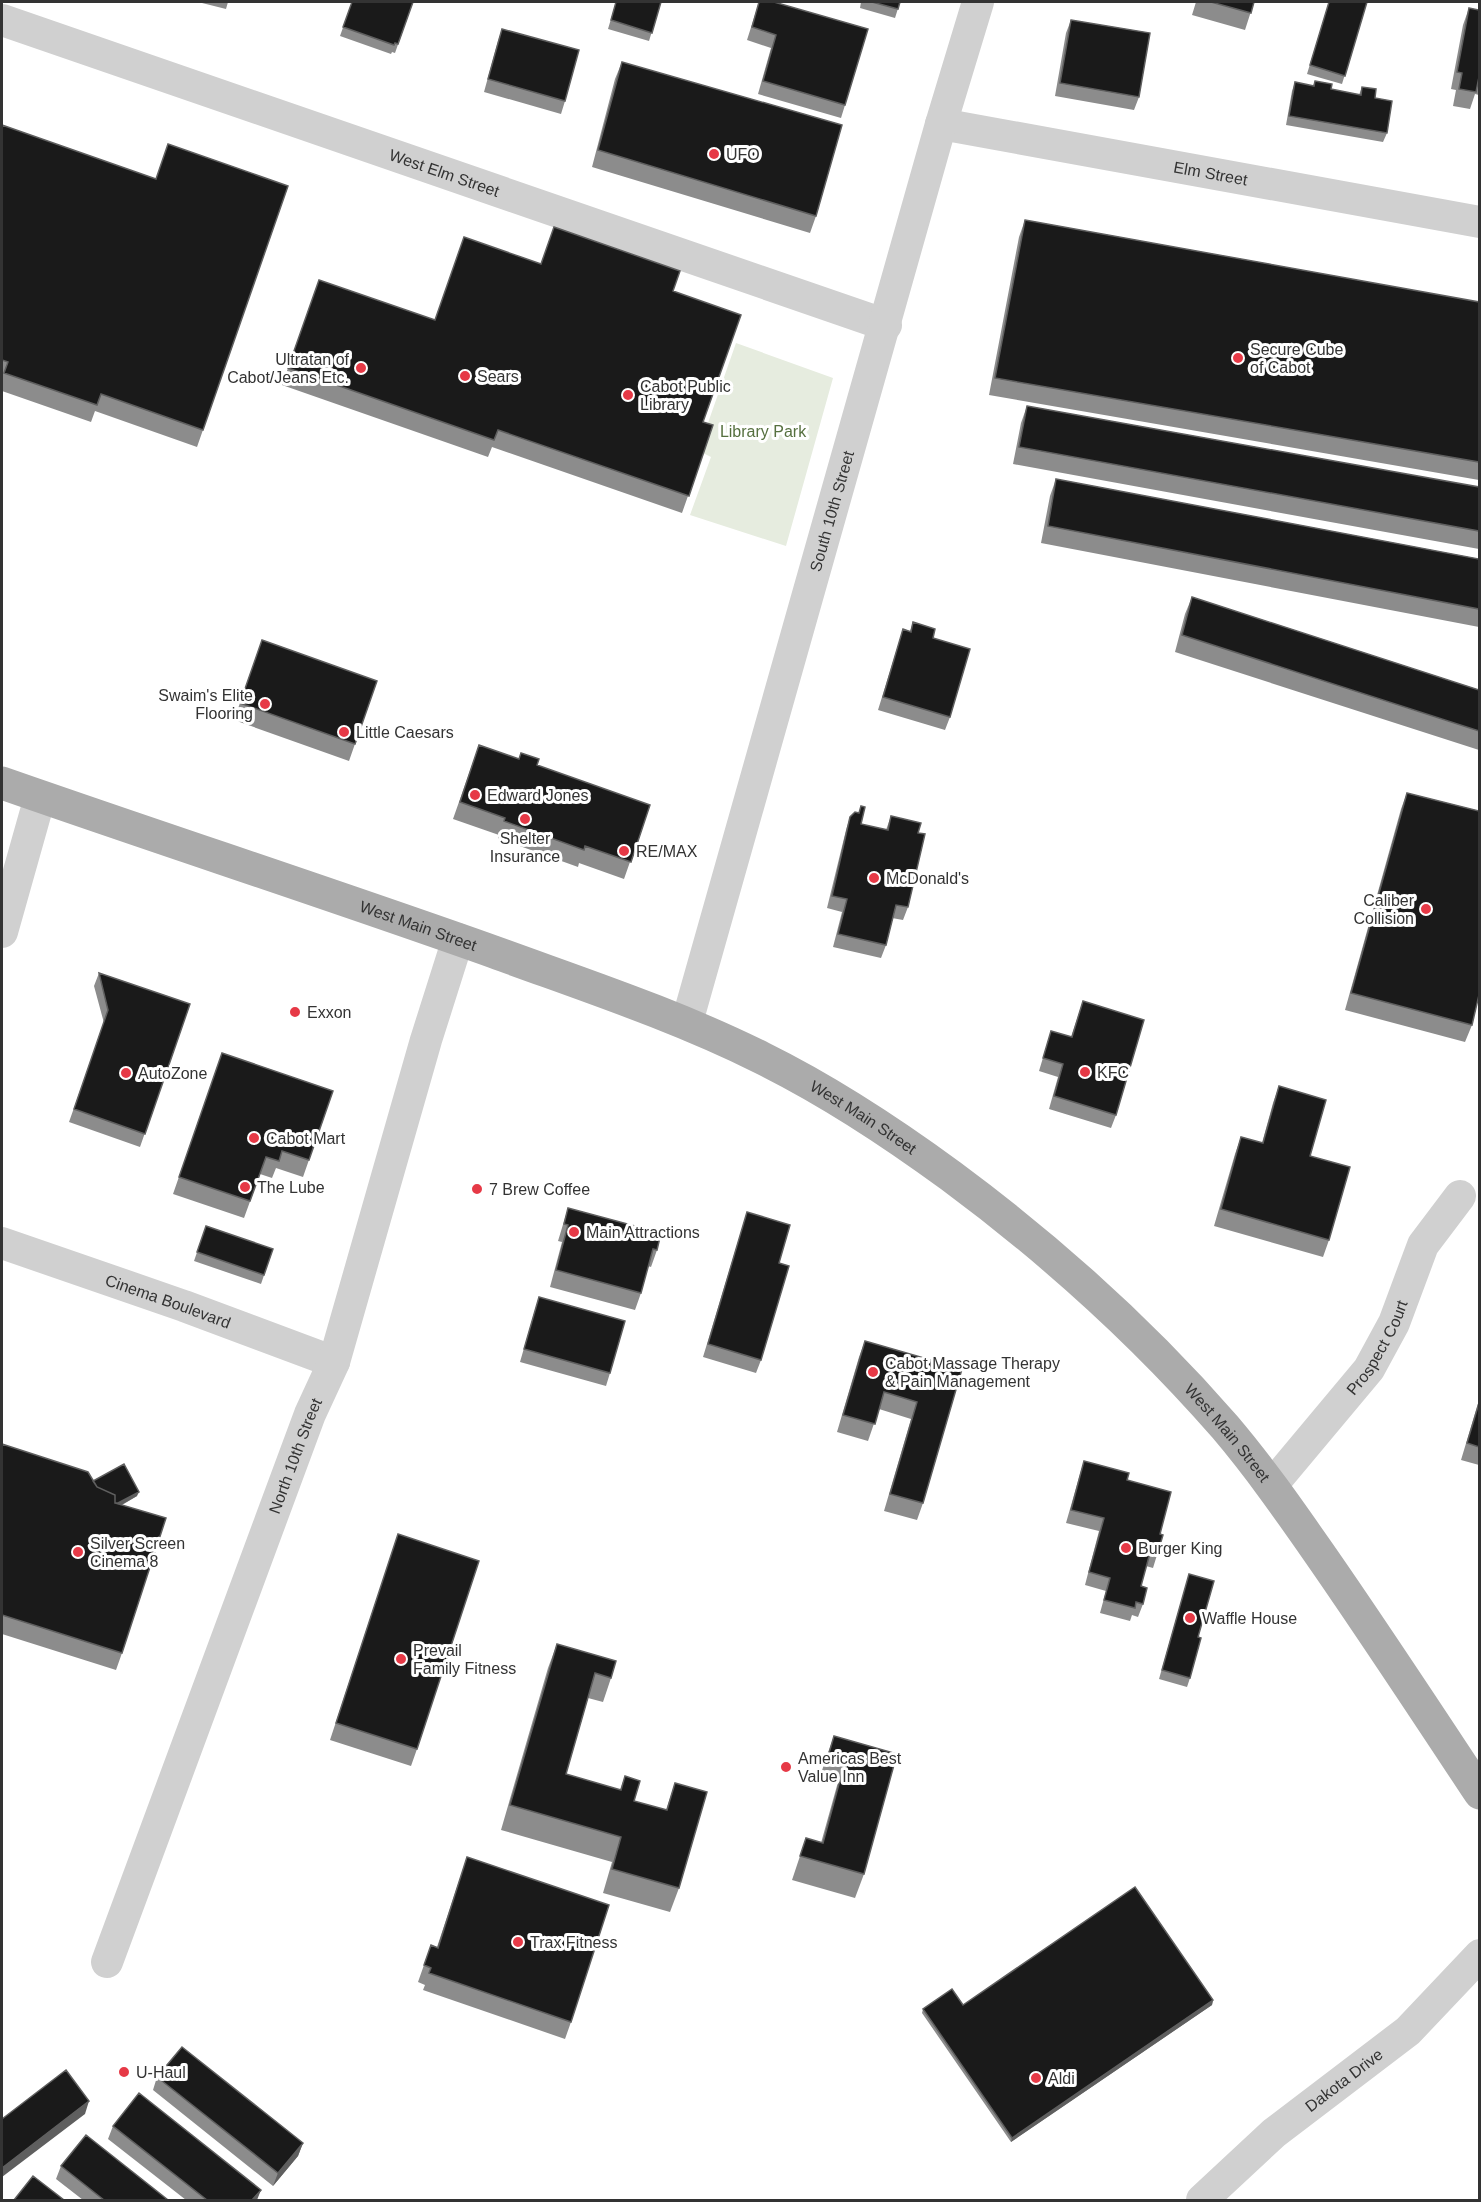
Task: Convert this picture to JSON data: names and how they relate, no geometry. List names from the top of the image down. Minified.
{"streets":{"main road":["West Main Street"],"street":["West Elm Street","Elm Street","South 10th Street","Cinema Boulevard","Prospect Court","North 10th Street","Dakota Drive"]},"crossings":[["West Elm Street","South 10th Street"],["Elm Street","South 10th Street"],["South 10th Street","West Main Street"],["West Main Street","Prospect Court"],["West Main Street","North 10th Street"],["Cinema Boulevard","North 10th Street"]],"parks":["Library Park"],"places":["UFO","Secure Cube of Cabot","Ultratan of Cabot/Jeans Etc.","Sears","Cabot Public Library","Swaim's Elite Flooring","Little Caesars","Edward Jones","Shelter Insurance","RE/MAX","McDonald's","Caliber Collision","Exxon","KFC","AutoZone","Cabot Mart","The Lube","7 Brew Coffee","Main Attractions","Cabot Massage Therapy & Pain Management","Burger King","Silver Screen Cinema 8","Waffle House","Prevail Family Fitness","Americas Best Value Inn","Trax Fitness","U-Haul","Aldi"]}
